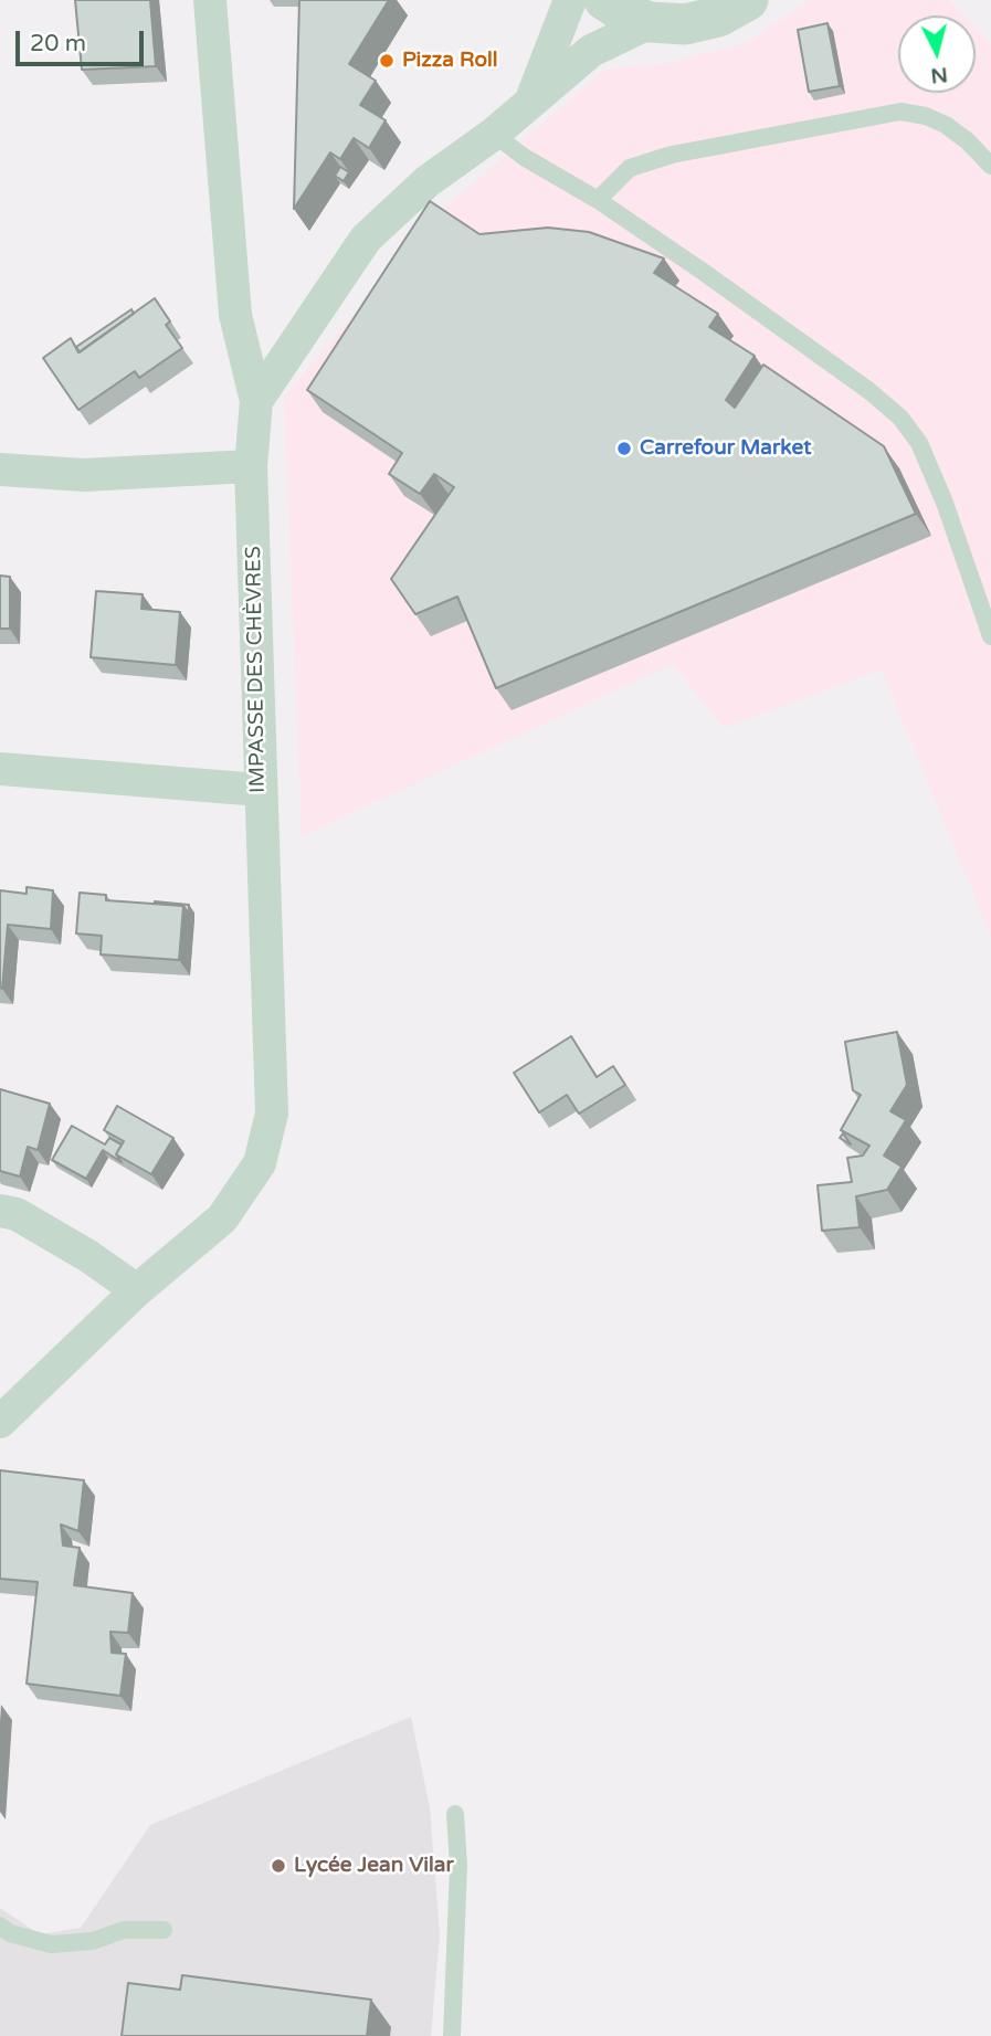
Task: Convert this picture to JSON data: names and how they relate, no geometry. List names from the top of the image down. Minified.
{"streets":{"street":["IMPASSE DES CHÈVRES"]},"places":["Pizza Roll","Carrefour Market","Lycée Jean Vilar"],"scale_bar":"20 m","north":"bottom"}
